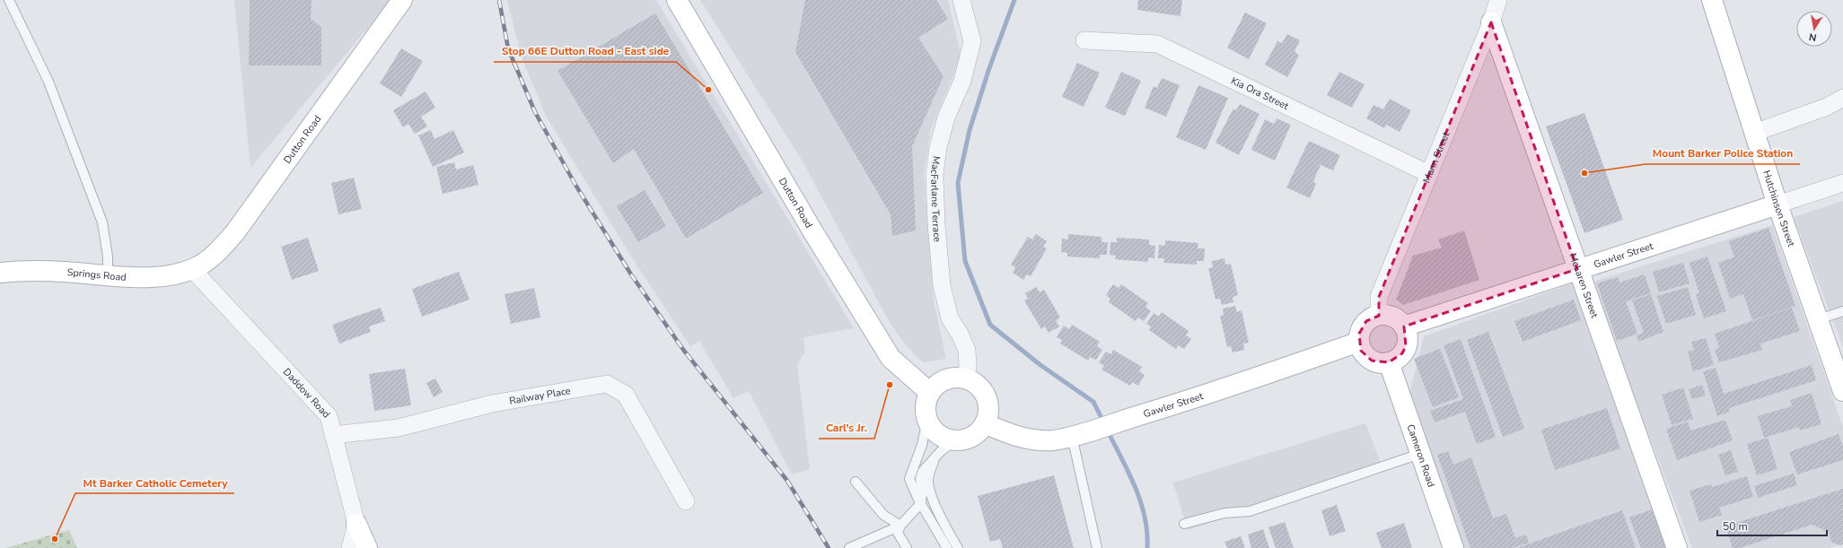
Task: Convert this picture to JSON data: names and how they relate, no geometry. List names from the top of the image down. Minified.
{"streets":{"street":["Kia Ora Street","Dutton Road","Mann Street","MacFarlane Terrace","Hutchinson Street","Gawler Street","Springs Road","McLaren Street","Daddow Road","Railway Place","Cameron Road"]},"crossings":[["Kia Ora Street","Mann Street"],["Dutton Road","MacFarlane Terrace"],["Dutton Road","Gawler Street"],["Dutton Road","Springs Road"],["Dutton Road","Daddow Road"],["Mann Street","Gawler Street"],["Mann Street","McLaren Street"],["Mann Street","Cameron Road"],["MacFarlane Terrace","Gawler Street"],["Hutchinson Street","Gawler Street"],["Gawler Street","McLaren Street"],["Gawler Street","Cameron Road"],["Springs Road","Daddow Road"],["Daddow Road","Railway Place"]],"places":["Stop 66E Dutton Road - East side","Mount Barker Police Station","Carl's Jr.","Mt Barker Catholic Cemetery"],"scale_bar":"50 m","north":"bottom"}
